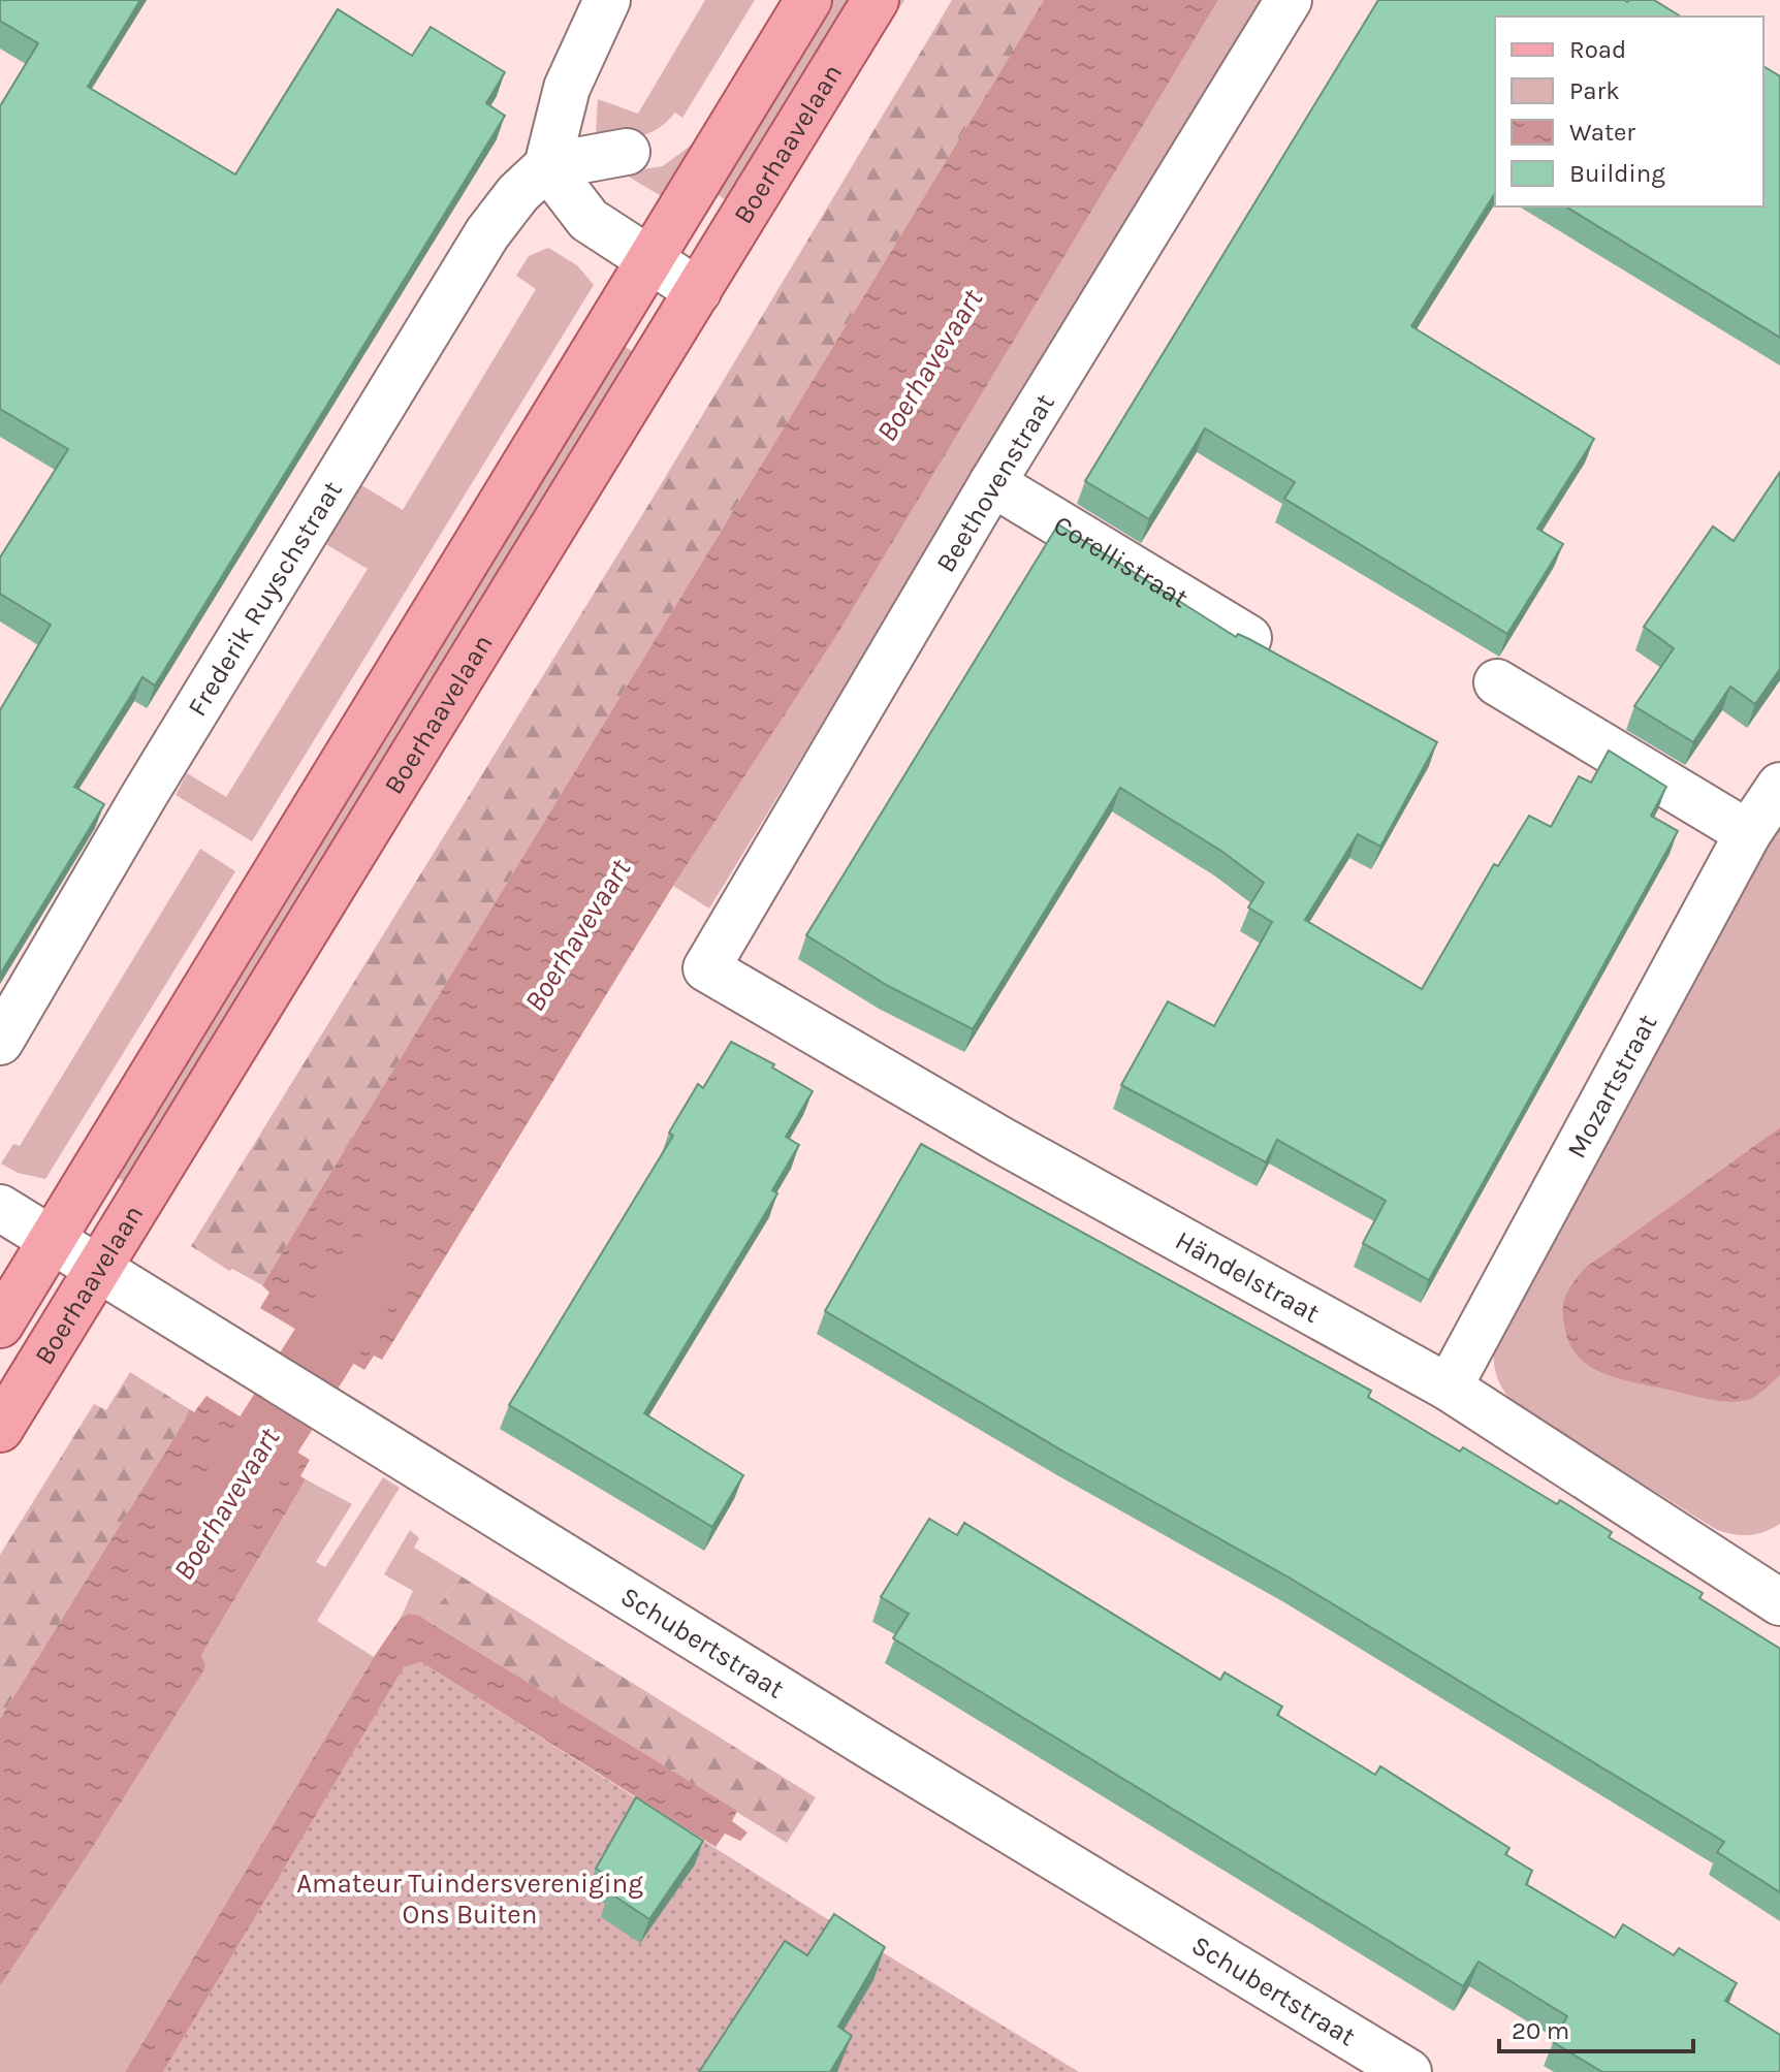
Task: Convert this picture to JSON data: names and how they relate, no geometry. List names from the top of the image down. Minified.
{"streets":{"main road":["Boerhaavelaan"],"street":["Beethovenstraat","Corellistraat","Frederik Ruyschstraat","Mozartstraat","Händelstraat","Schubertstraat"]},"crossings":[["Boerhaavelaan","Schubertstraat"],["Beethovenstraat","Corellistraat"],["Beethovenstraat","Händelstraat"],["Mozartstraat","Händelstraat"]],"water":["Boerhavevaart"],"parks":["Amateur Tuindersvereniging Ons Buiten"],"legend":["Road","Park","Water","Building"],"scale_bar":"20 m"}
